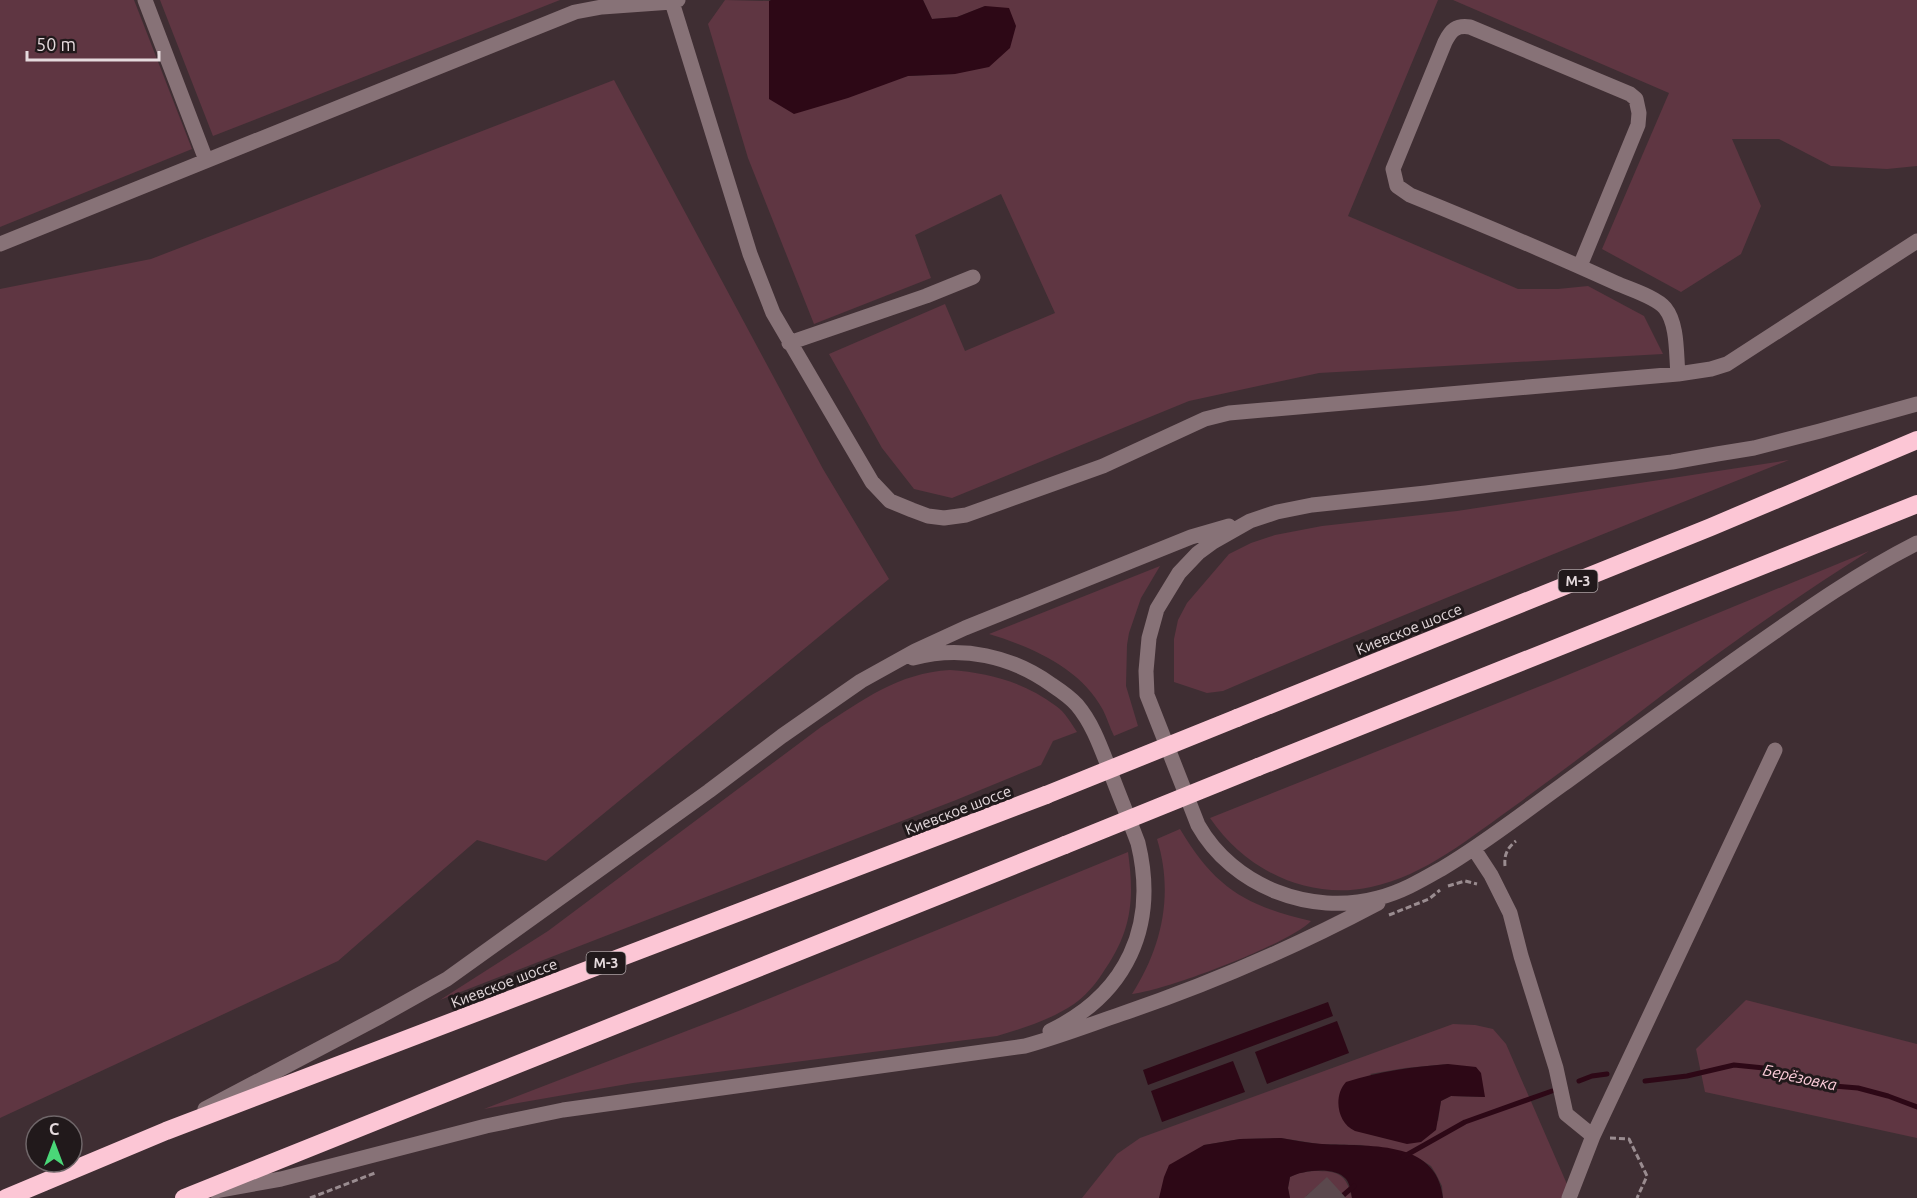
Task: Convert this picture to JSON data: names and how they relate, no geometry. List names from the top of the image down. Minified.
{"streets":{"highway":["М-3","Киевское шоссе"]},"water":["Берёзовка"],"scale_bar":"50 m","north":"top"}
